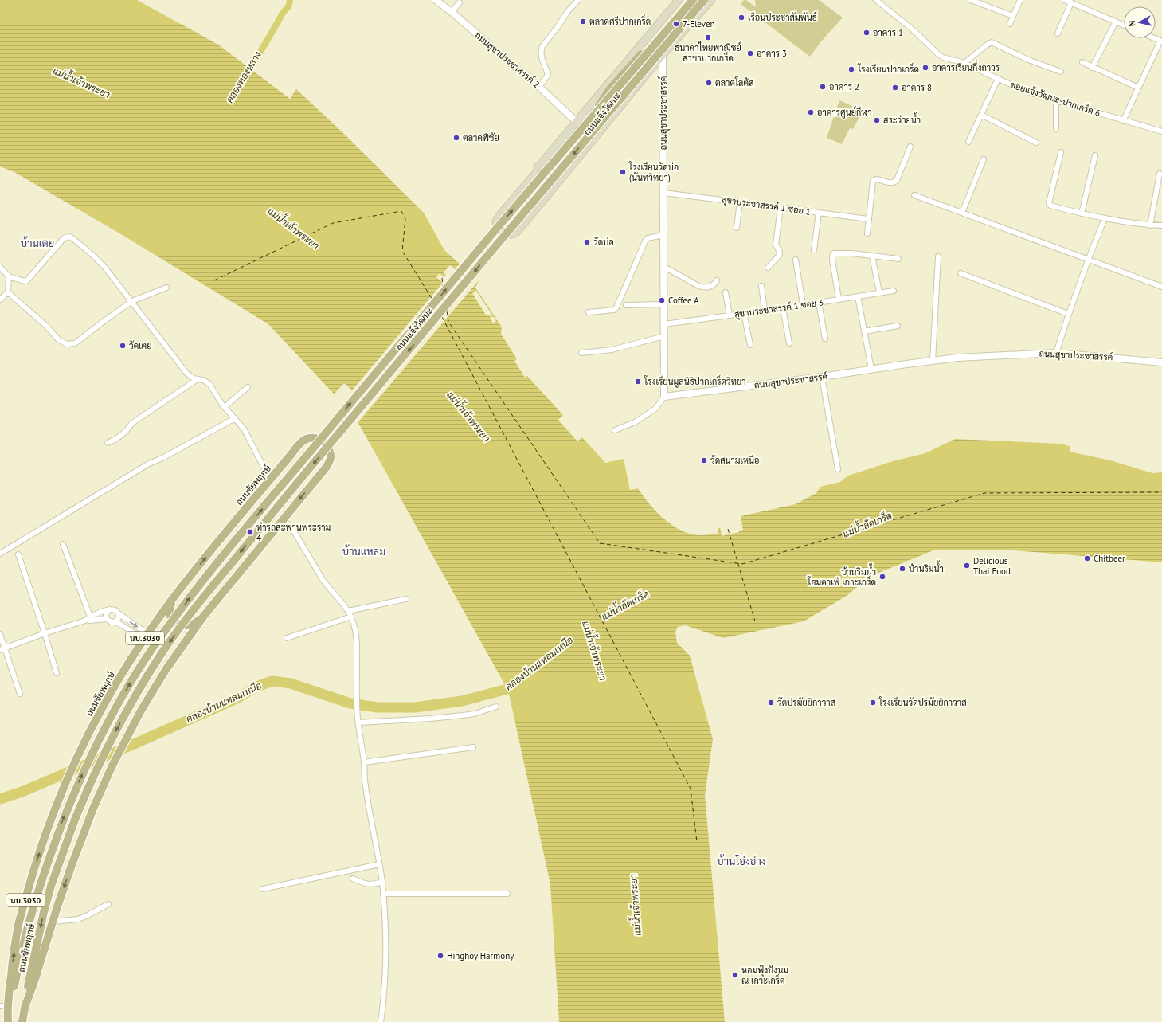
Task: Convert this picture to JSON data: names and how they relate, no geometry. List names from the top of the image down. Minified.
{"streets":{"main road":["ถนนแจ้งวัฒนะ","ถนนชัยพฤกษ์","นบ.3030"],"street":["ถนนสุขาประชาสรรค์ 2","ซอยแจ้งวัฒนะ-ปากเกร็ด 6","ถนนสุขาประชาสรรค์","สุขาประชาสรรค์ 1 ซอย 1","สุขาประชาสรรค์ 1 ซอย 3"]},"crossings":[["ถนนสุขาประชาสรรค์ 2","ถนนแจ้งวัฒนะ"],["ถนนสุขาประชาสรรค์","ถนนแจ้งวัฒนะ"],["ถนนสุขาประชาสรรค์","สุขาประชาสรรค์ 1 ซอย 1"],["ถนนสุขาประชาสรรค์","สุขาประชาสรรค์ 1 ซอย 3"],["ถนนแจ้งวัฒนะ","ถนนชัยพฤกษ์"]],"districts":["บ้านเตย","บ้านแหลม","บ้านโอ่งอ่าง"],"water":["คลองทองหลาง","แม่น้ำเจ้าพระยา","แม่น้ำลัดเกร็ด","คลองบ้านแหลมเหนือ"],"places":{"other":["เรือนประชาสัมพันธ์","ตลาดศรีปากเกร็ด","7-Eleven","อาคาร 1","ธนาคาไทยพาณิชย์ สาขาปากเกร็ด","อาคาร 3","อาคารเรียนกึ่งถาวร","โรงเรียนปากเกร็ด","ตลาดโลตัส","อาคาร 2","อาคาร 8","อาคารศูนย์กีฬา","สระว่ายน้ำ","ตลาดพิชัย","โรงเรียนวัดบ่อ (นันทวิทยา)","วัดบ่อ","Coffee A","วัดเตย","โรงเรียนมูลนิธิปากเกร็ดวิทยา","วัดสนามเหนือ","Chitbeer","Delicious Thai Food","บ้านริมน้ำ","บ้านริมน้ำ โฮมคาเฟ่ เกาะเกร็ด","วัดปรมัยยิกาวาส","โรงเรียนวัดปรมัยยิกาวาส","Hinghoy Harmony","หอมฟุ้งปังนม ณ เกาะเกร็ด"],"transit":["ท่ารถสะพานพระราม 4"]},"north":"left"}
